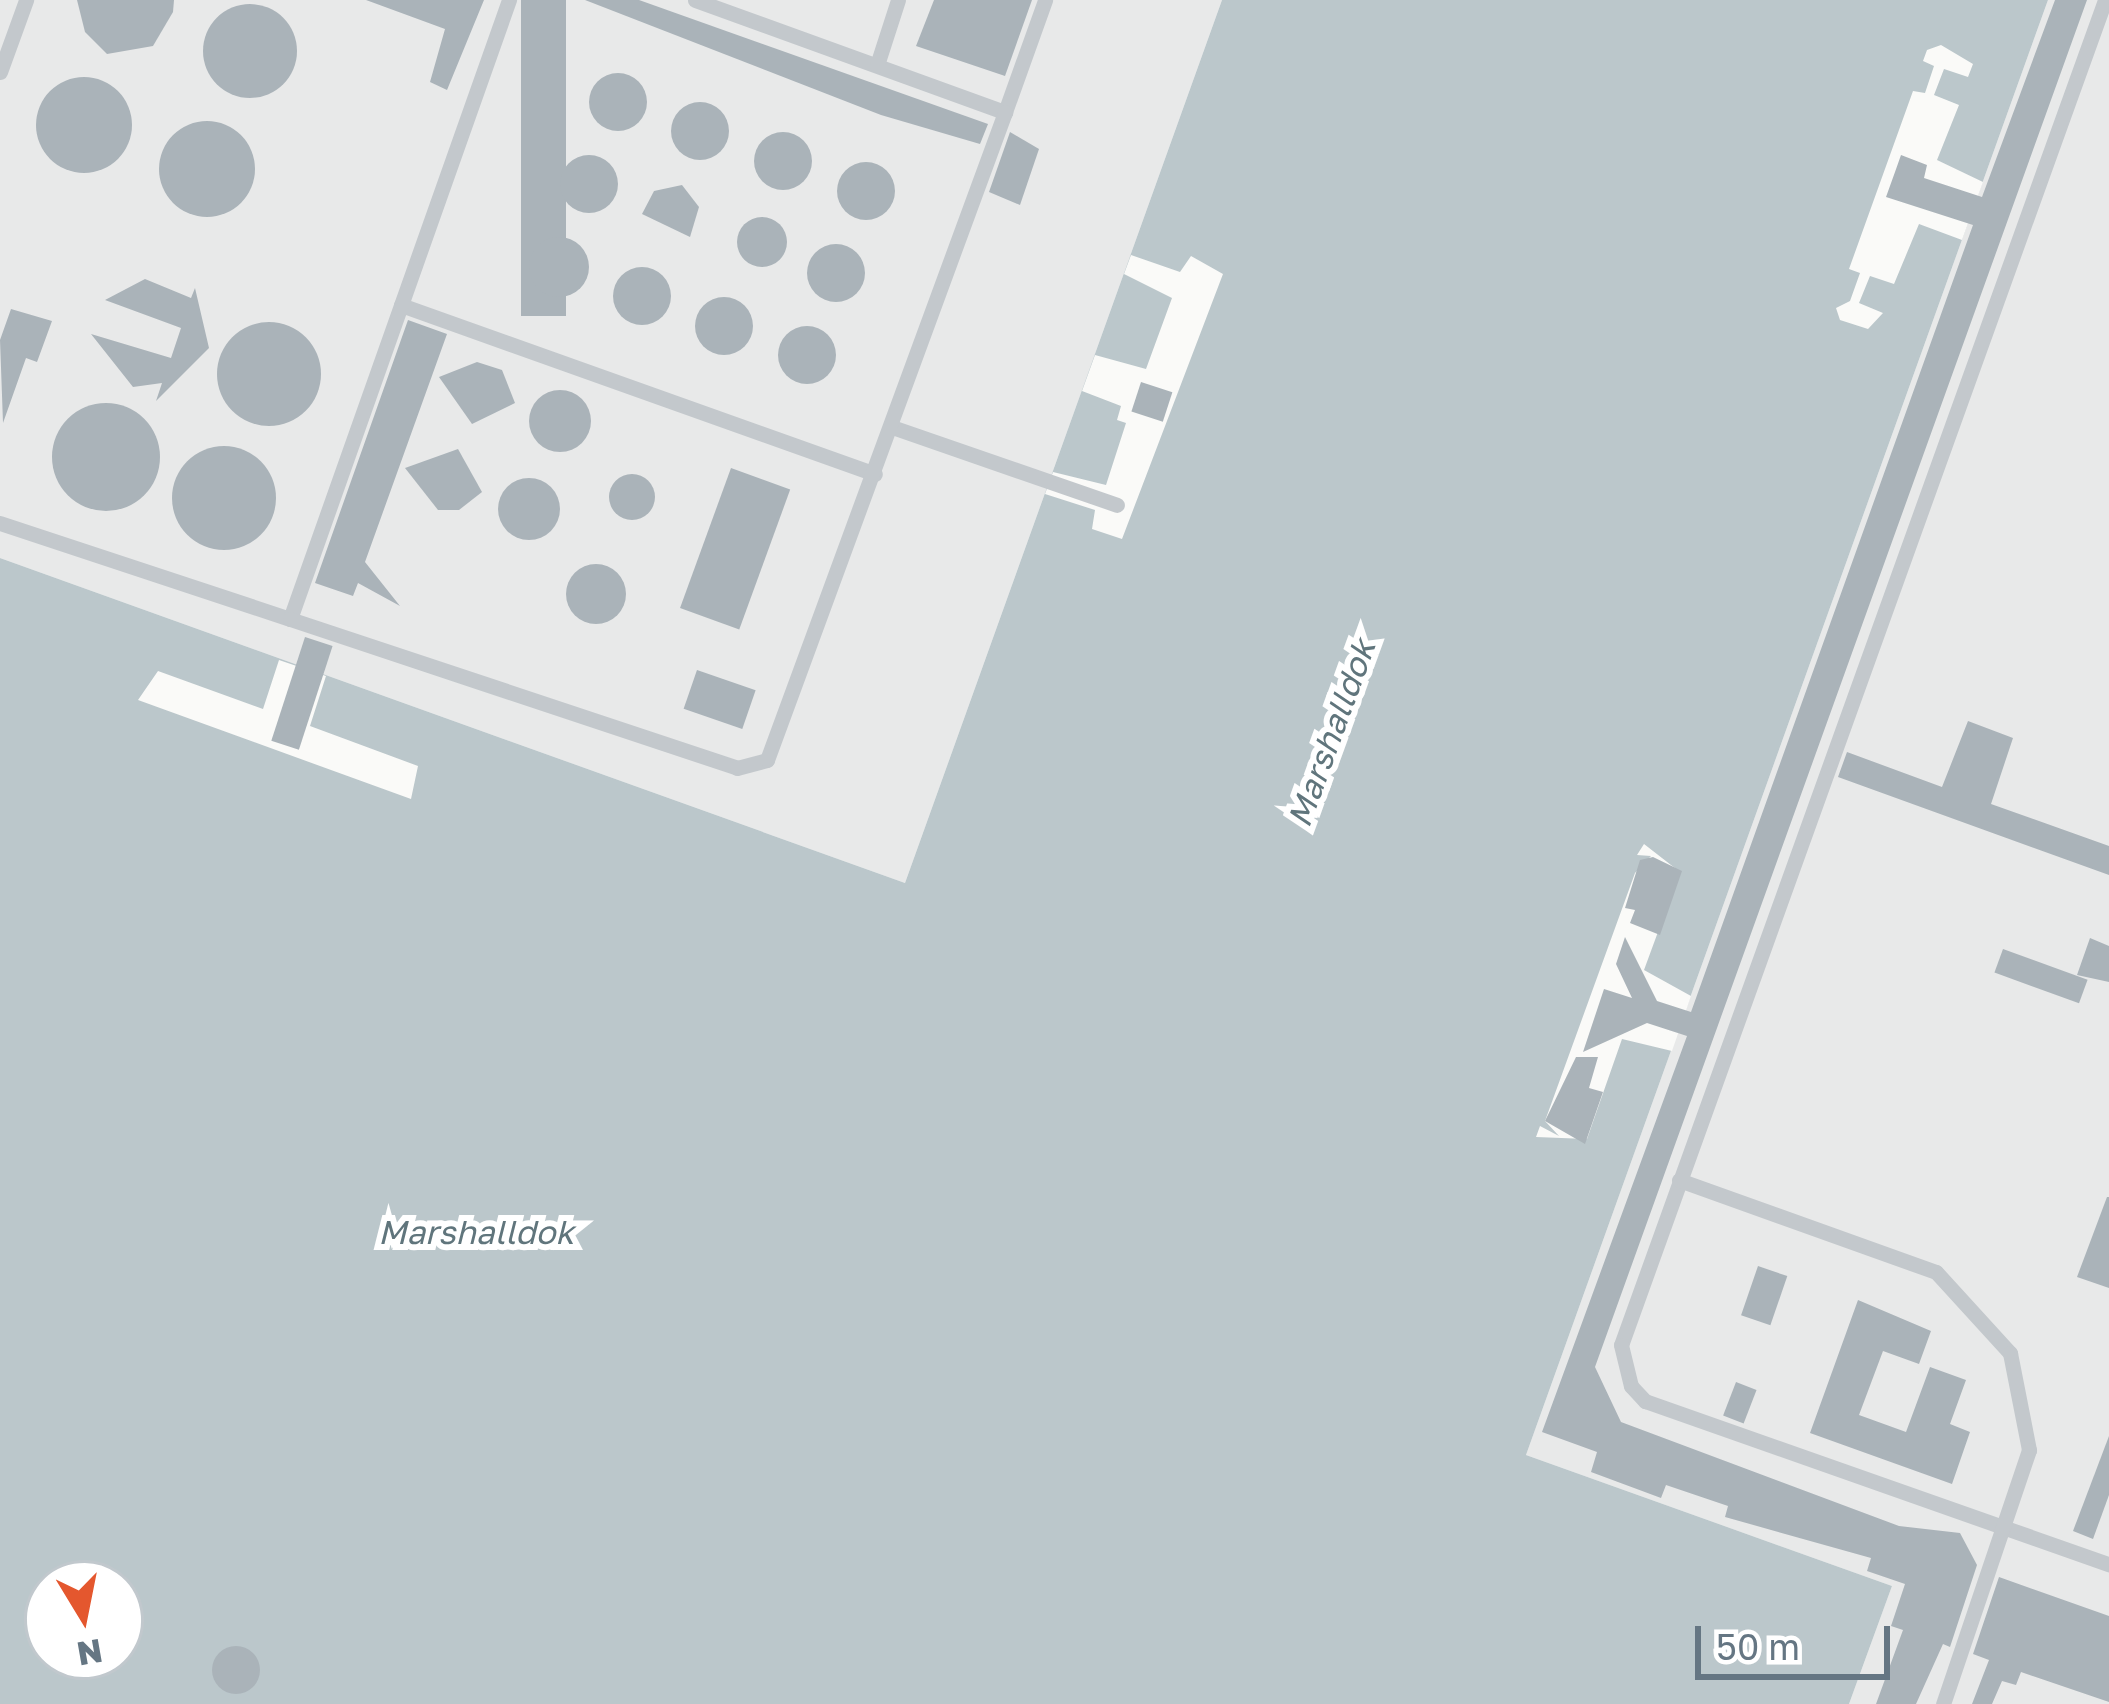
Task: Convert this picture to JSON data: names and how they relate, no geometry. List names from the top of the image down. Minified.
{"water":["Marshalldok"],"scale_bar":"50 m","north":"bottom"}
